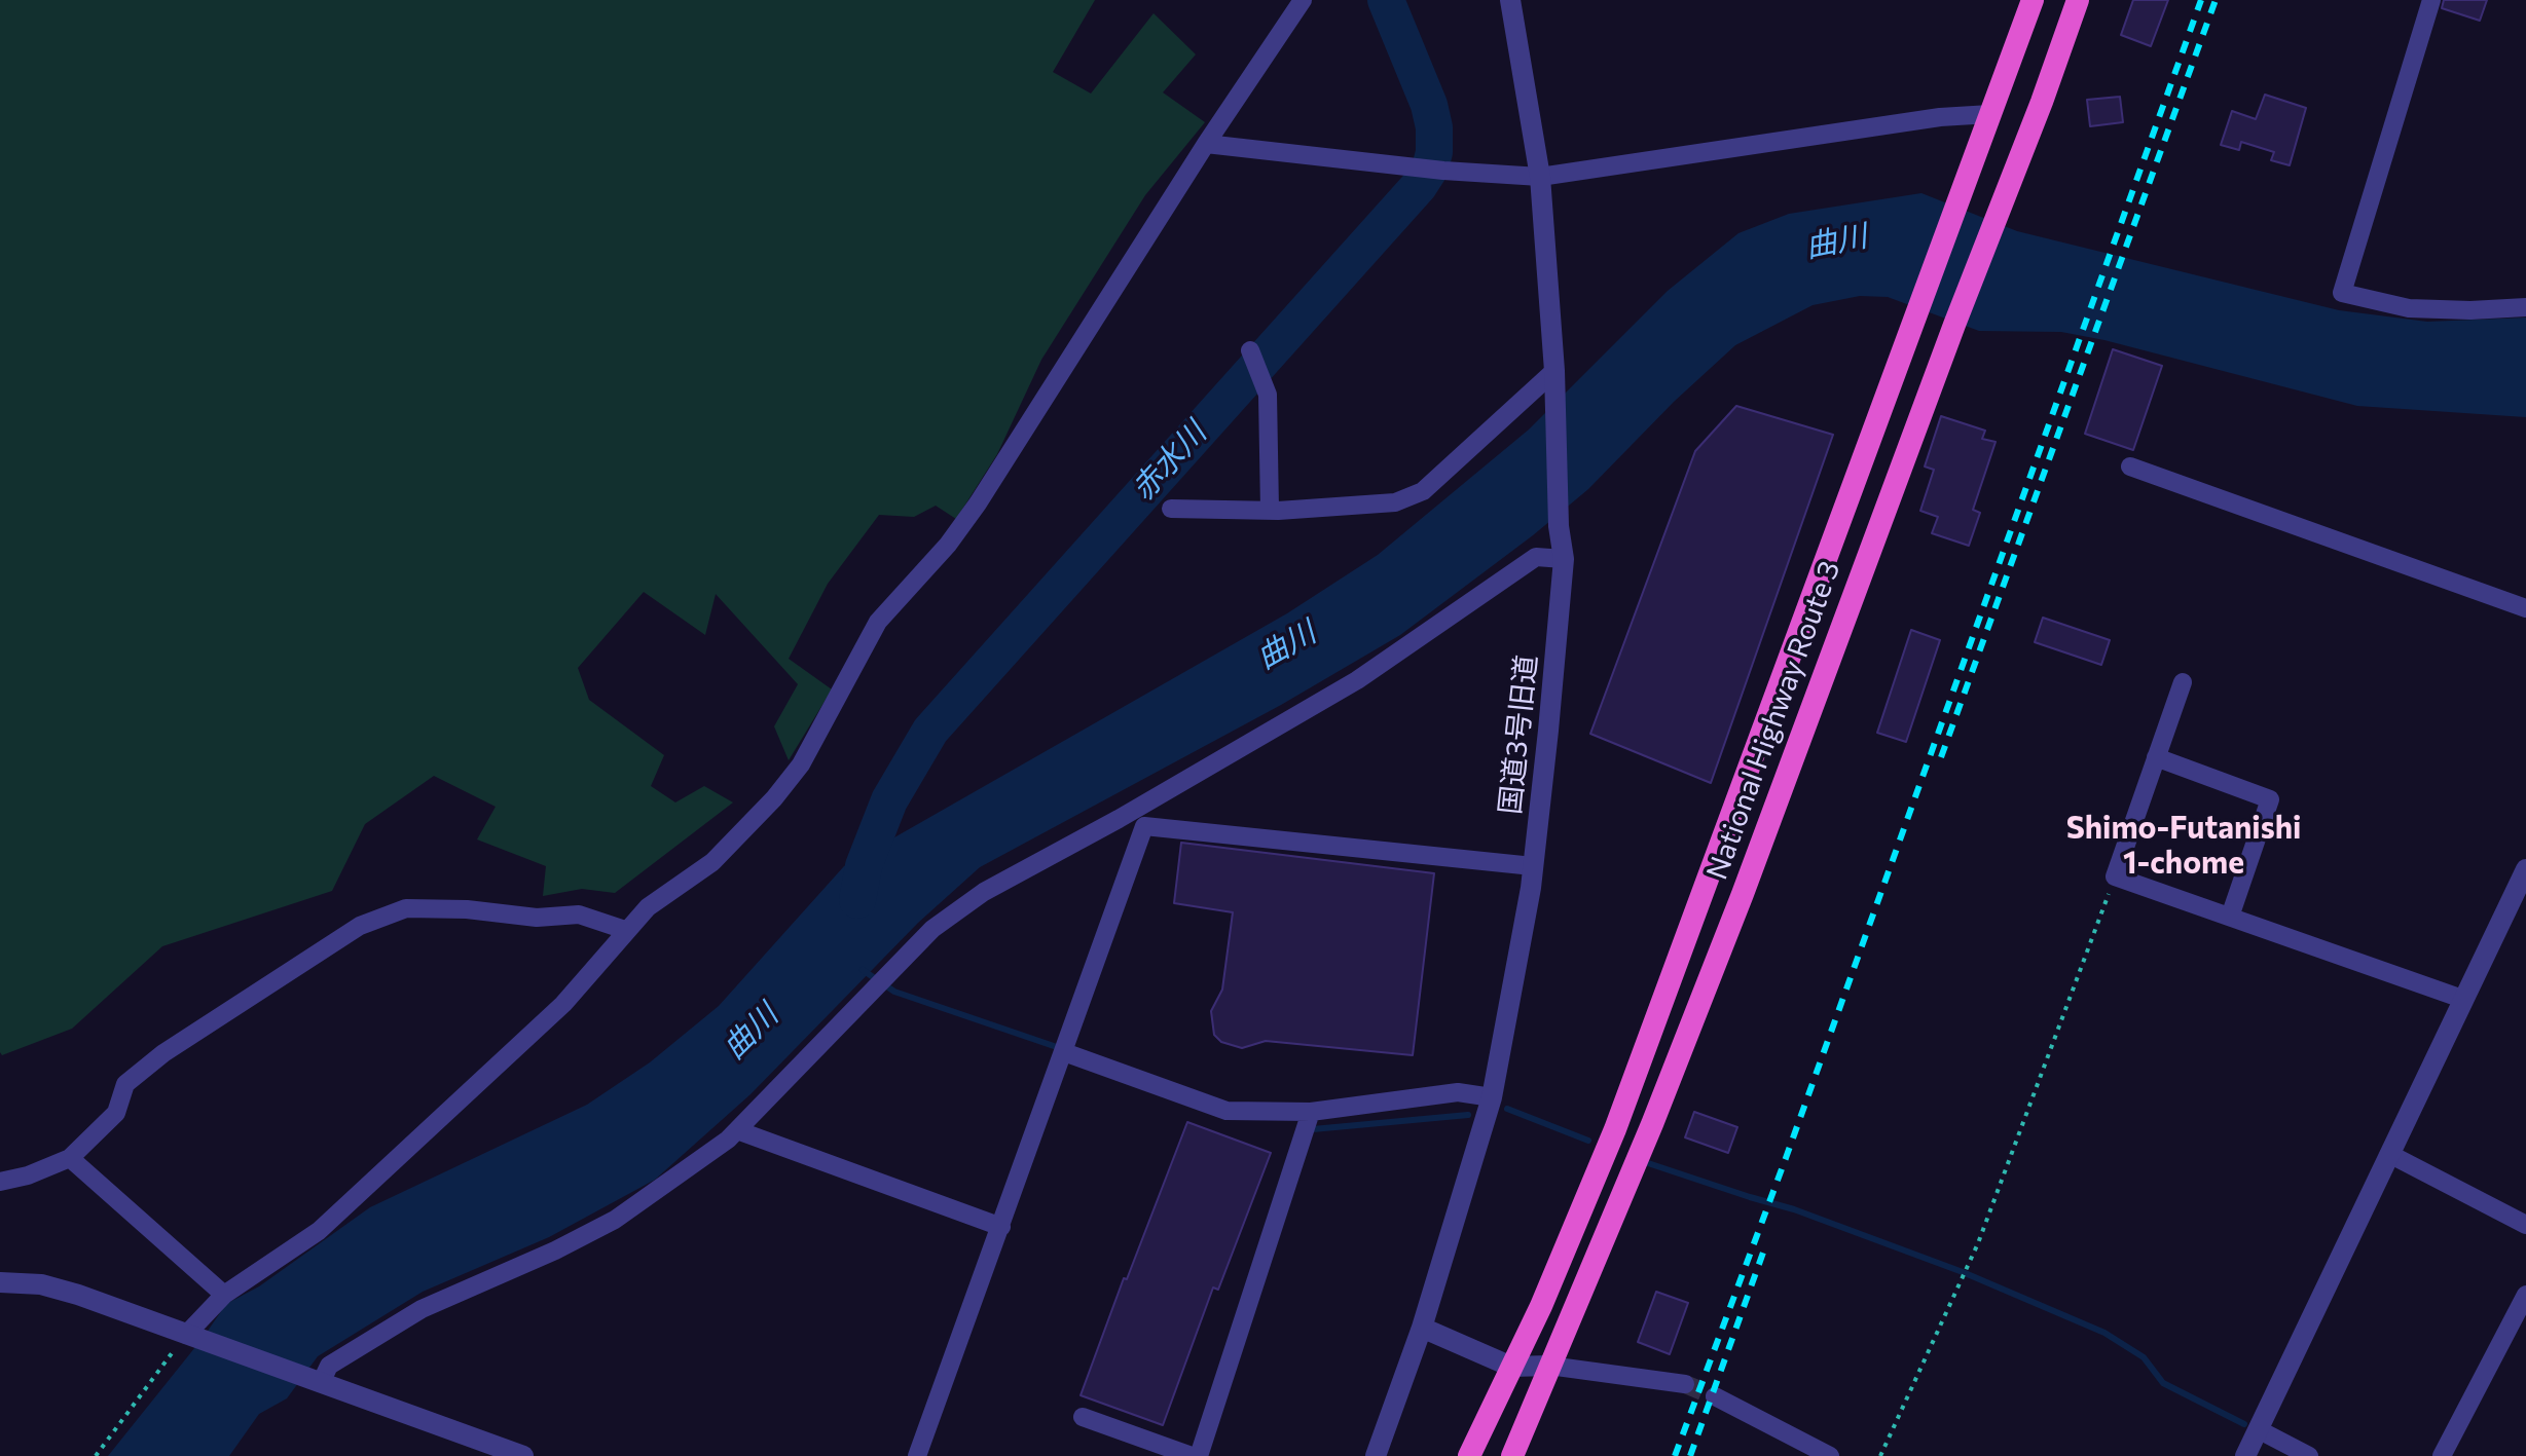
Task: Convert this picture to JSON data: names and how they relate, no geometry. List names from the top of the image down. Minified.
{"streets":{"highway":["National Highway Route 3"],"street":["国道3号旧道"]},"districts":["Shimo-Futanishi 1-chome"],"water":["曲川","赤水川"]}
